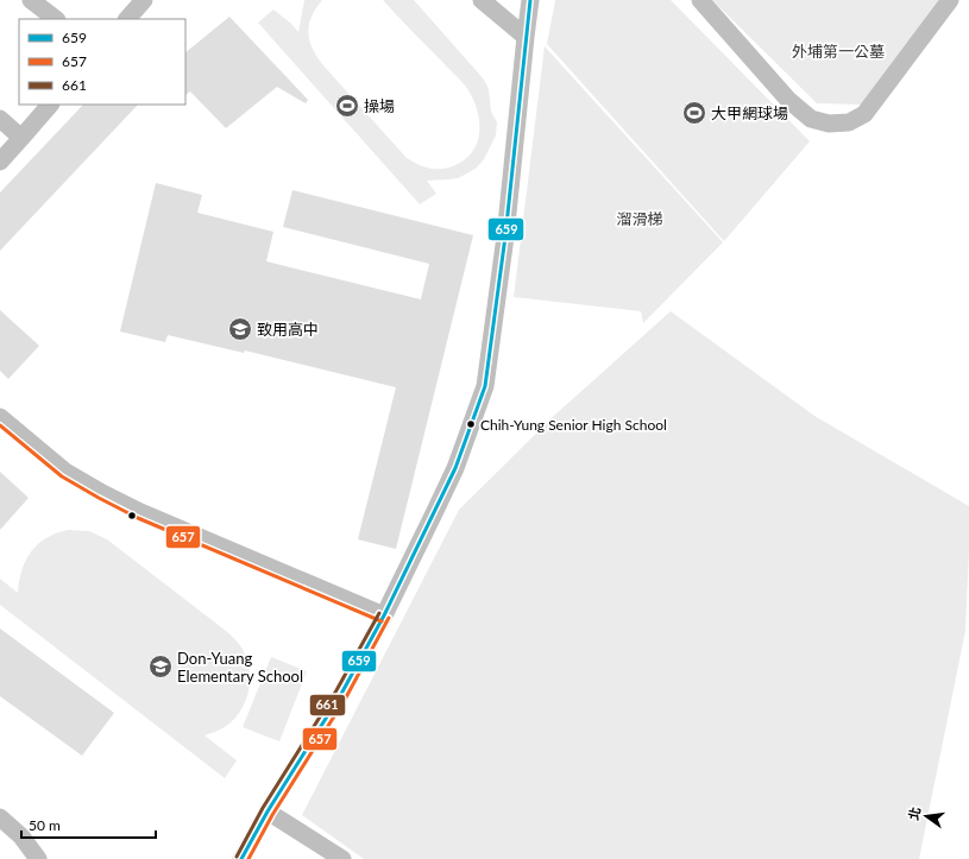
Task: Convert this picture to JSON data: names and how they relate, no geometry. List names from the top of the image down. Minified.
{"parks":["外埔第一公墓","溜滑梯"],"places":{"sports":["操場","大甲網球場"],"school or university":["致用高中","Don-Yuang Elementary School"],"other":["Chih-Yung Senior High School"]},"lines":["transit line 659","transit line 657","transit line 661"],"legend":["659","657","661"],"scale_bar":"50 m","north":"left"}
